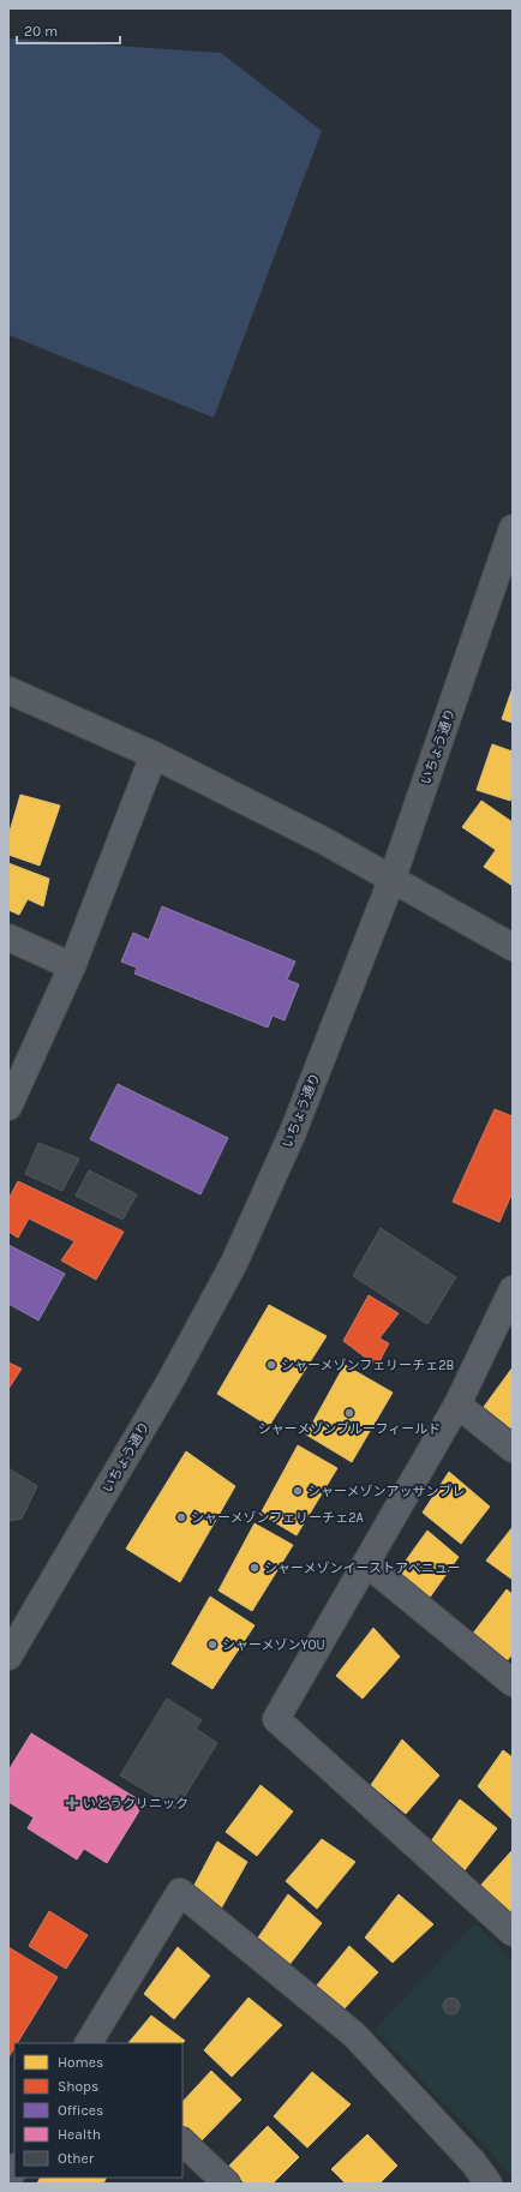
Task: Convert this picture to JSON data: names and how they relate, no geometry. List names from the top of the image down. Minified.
{"streets":{"street":["いちょう通り"]},"places":{"other":["シャーメゾンフェリーチェ2B","シャーメゾンブルーフィールド","シャーメゾンアッサンブレ","シャーメゾンフェリーチェ2A","シャーメゾンイーストアベニュー","シャーメゾンYOU"],"health":["いとうクリニック"]},"legend":["Homes","Shops","Offices","Health","Other"],"scale_bar":"20 m"}
